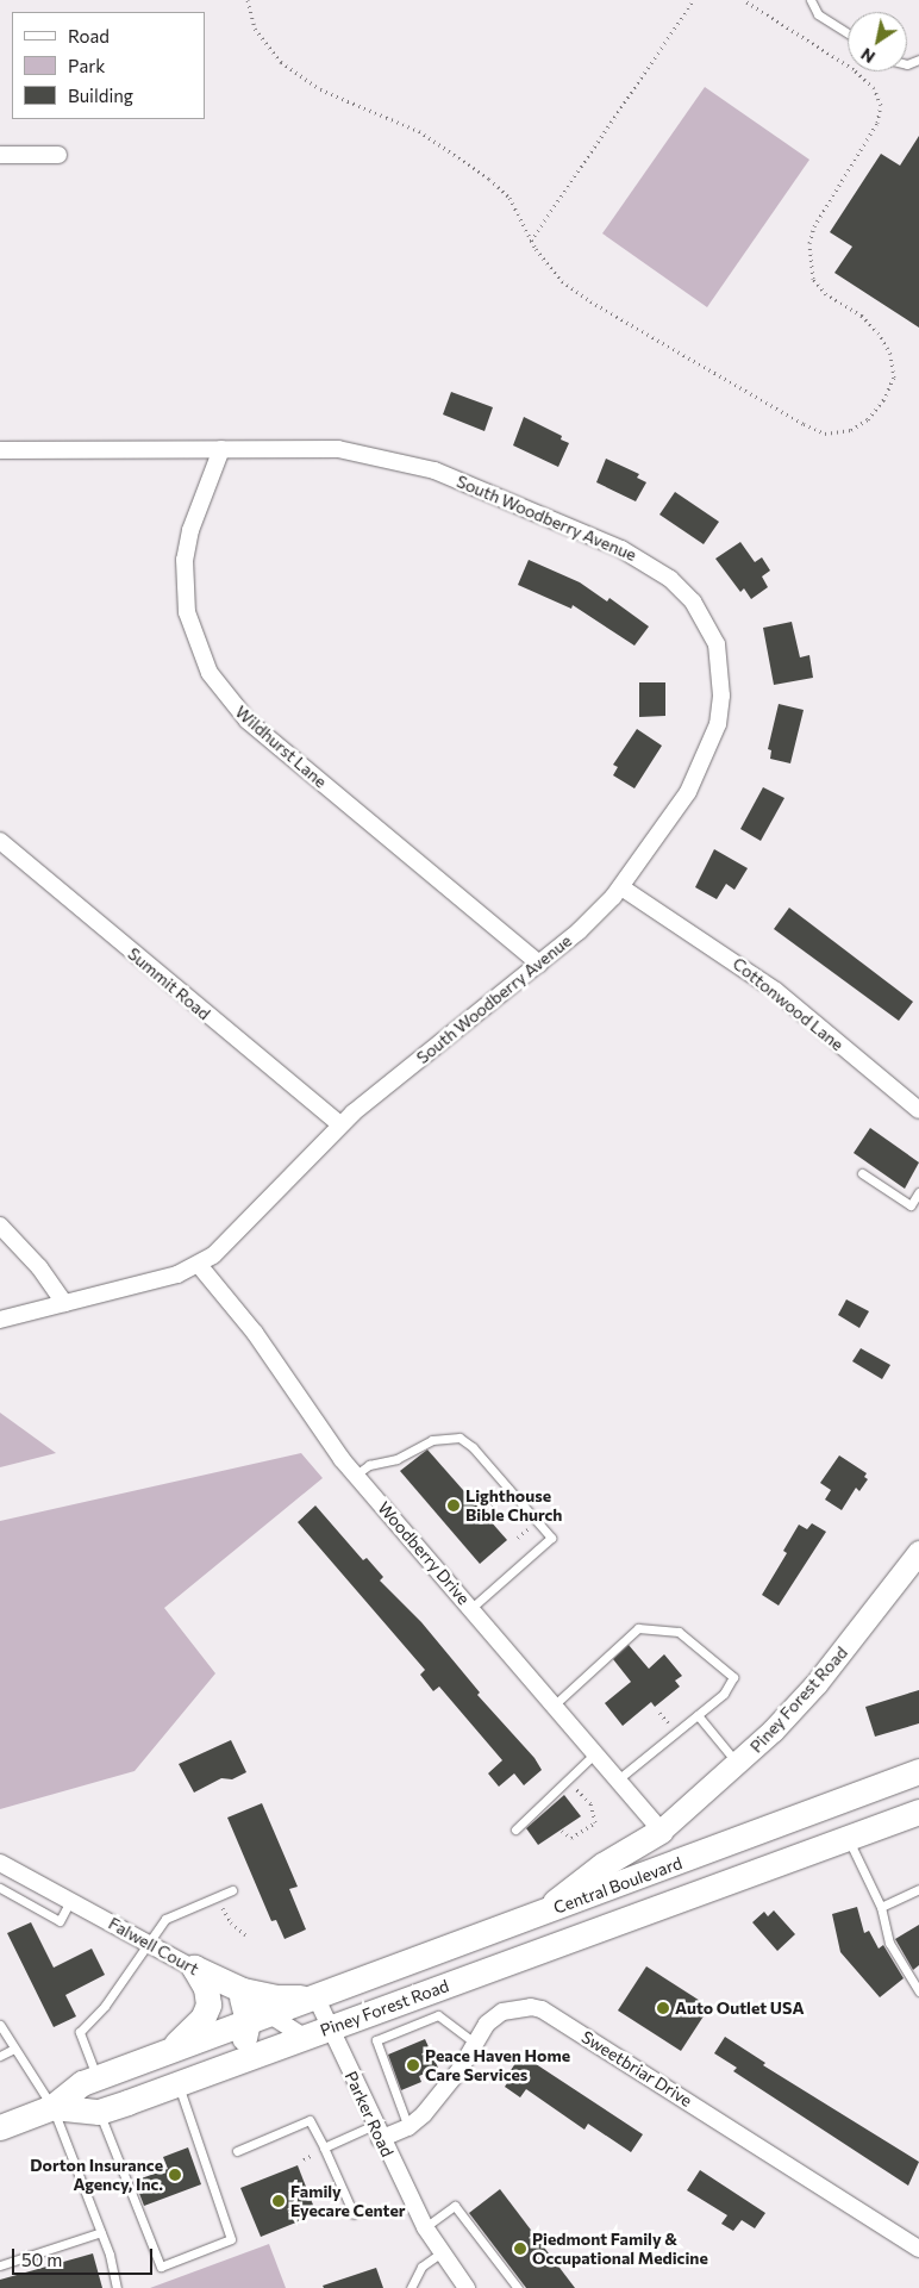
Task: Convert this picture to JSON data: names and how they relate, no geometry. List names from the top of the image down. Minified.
{"streets":{"main road":["Piney Forest Road","Central Boulevard"],"street":["South Woodberry Avenue","Wildhurst Lane","Summit Road","Cottonwood Lane","Woodberry Drive","Falwell Court","Sweetbriar Drive","Parker Road"]},"crossings":[["South Woodberry Avenue","Wildhurst Lane"],["South Woodberry Avenue","Summit Road"],["South Woodberry Avenue","Cottonwood Lane"],["South Woodberry Avenue","Woodberry Drive"],["Woodberry Drive","Piney Forest Road"],["Piney Forest Road","Central Boulevard"],["Piney Forest Road","Falwell Court"],["Piney Forest Road","Parker Road"],["Central Boulevard","Parker Road"],["Sweetbriar Drive","Parker Road"]],"places":["Lighthouse Bible Church","Auto Outlet USA","Peace Haven Home Care Services","Dorton Insurance Agency, Inc.","Family Eyecare Center","Piedmont Family & Occupational Medicine"],"legend":["Road","Park","Building"],"scale_bar":"50 m","north":"bottom left"}
